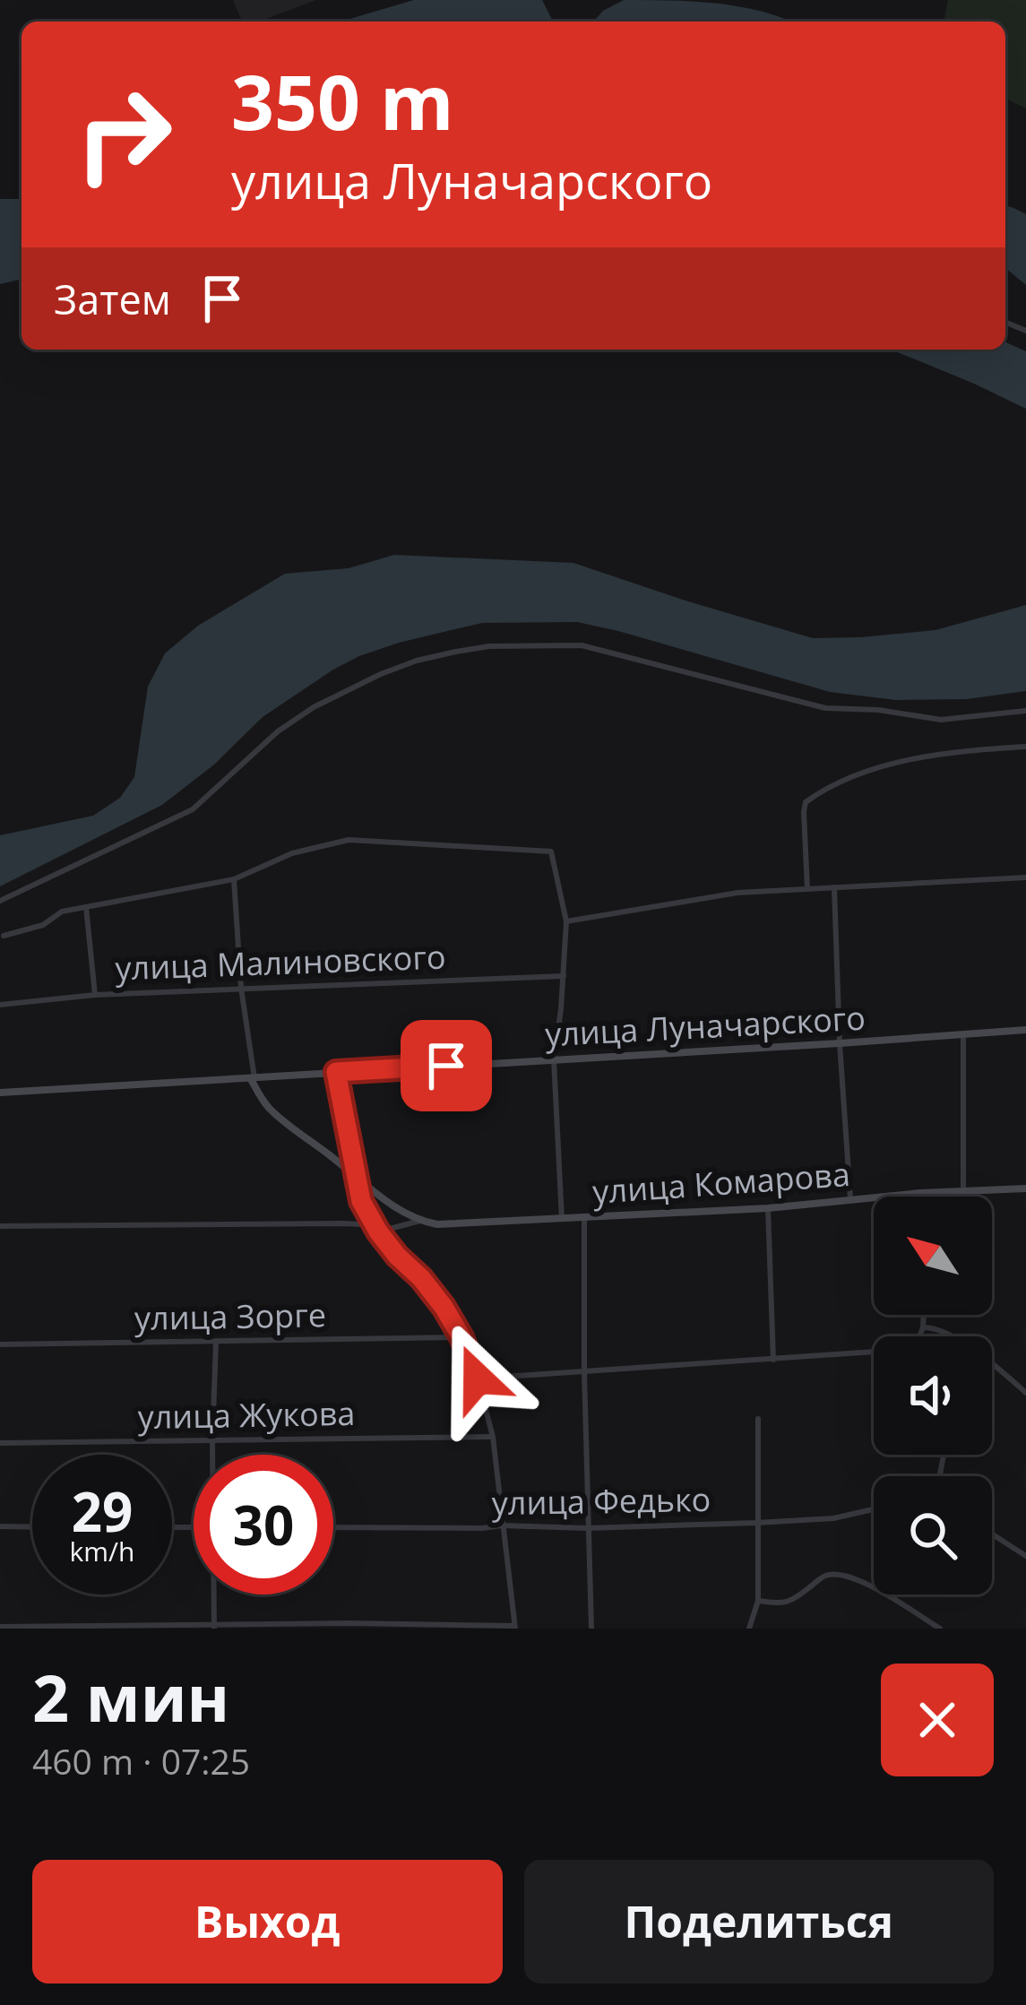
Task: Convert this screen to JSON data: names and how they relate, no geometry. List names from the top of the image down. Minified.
{"streets":{"street":["улица Малиновского","улица Луначарского","улица Комарова","улица Зорге","улица Жукова","улица Федько"]},"north":"top left","page":{"turn":["350 m","улица Луначарского"],"then":"Затем","speed":"29 km/h","limit":"30","heading":["2 мин","460 m · 07:25"],"buttons":["Выход","Поделиться"]}}
